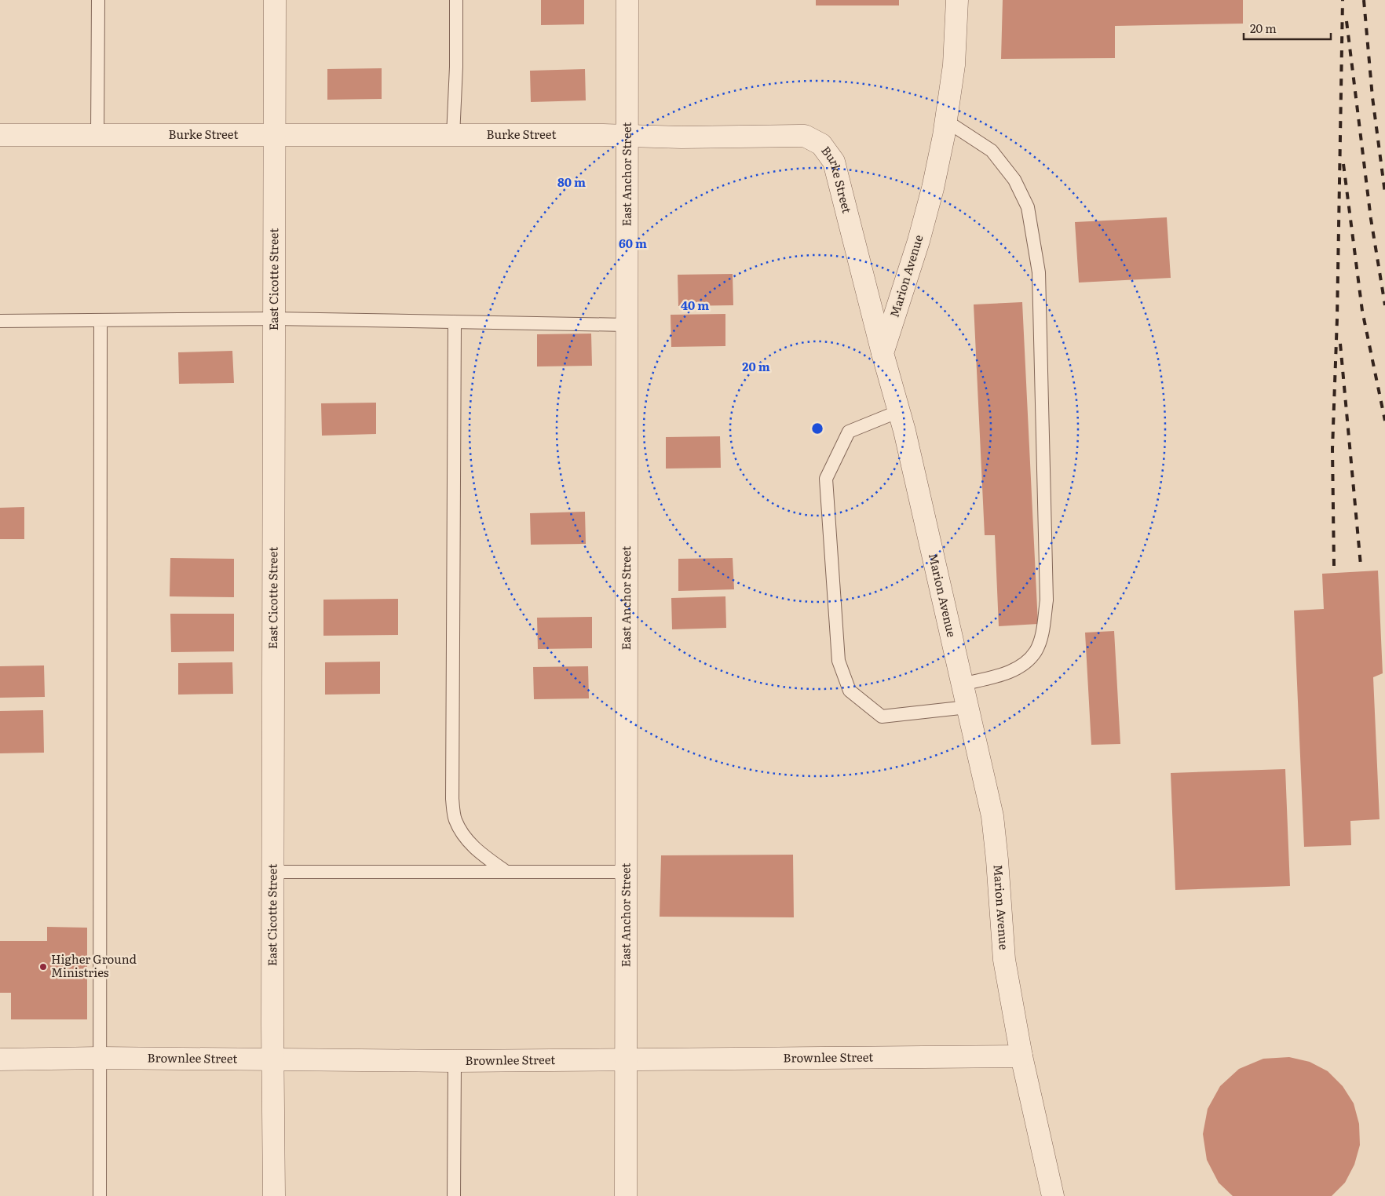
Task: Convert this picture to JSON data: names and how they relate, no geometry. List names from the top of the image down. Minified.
{"streets":{"street":["Burke Street","East Anchor Street","Marion Avenue","East Cicotte Street","Brownlee Street"]},"crossings":[["Burke Street","East Anchor Street"],["Burke Street","Marion Avenue"],["Burke Street","East Cicotte Street"],["East Anchor Street","Brownlee Street"],["Marion Avenue","Brownlee Street"],["East Cicotte Street","Brownlee Street"]],"places":["Higher Ground Ministries"],"scale_bar":"20 m","rings":["80 m","60 m","40 m","20 m"]}
